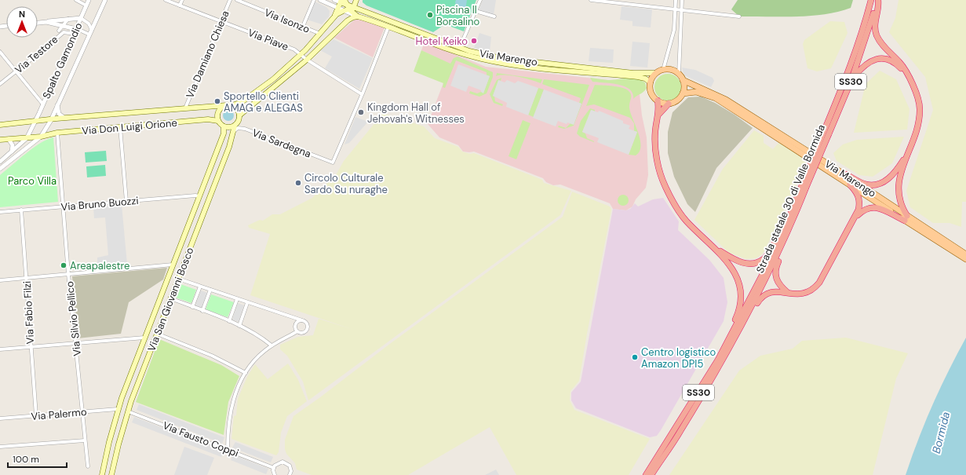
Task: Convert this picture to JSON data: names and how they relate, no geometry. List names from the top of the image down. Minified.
{"streets":{"highway":["SS30","Strada statale 30 di Valle Bormida"],"main road":["Via Marengo","Via Don Luigi Orione","Via San Giovanni Bosco"],"street":["Via Isonzo","Via Piave","Via Testore","Via Damiano Chiesa","Spalto Gamondio","Via Sardegna","Via Bruno Buozzi","Via Fabio Filzi","Via Silvio Pellico","Via Palermo","Via Fausto Coppi"]},"crossings":[["Via Piave","Via Damiano Chiesa"],["Via Piave","Via Sardegna"],["Via Piave","Via San Giovanni Bosco"],["Via Testore","Spalto Gamondio"],["Via Damiano Chiesa","Via Don Luigi Orione"],["Spalto Gamondio","Via Don Luigi Orione"],["Via Don Luigi Orione","Via San Giovanni Bosco"],["Via Don Luigi Orione","Via Silvio Pellico"],["Via Sardegna","Via San Giovanni Bosco"],["Via Bruno Buozzi","Via San Giovanni Bosco"],["Via Bruno Buozzi","Via Fabio Filzi"],["Via Bruno Buozzi","Via Silvio Pellico"],["Via San Giovanni Bosco","Via Palermo"],["Via San Giovanni Bosco","Via Fausto Coppi"],["Via Fabio Filzi","Via Palermo"],["Via Silvio Pellico","Via Palermo"]],"water":["Bormida"],"parks":["Parco Villa"],"places":["Piscina Il Borsalino","Hotel Keiko","Sportello Clienti AMAG e ALEGAS","Kingdom Hall of Jehovah's Witnesses","Circolo Culturale Sardo Su nuraghe","Areapalestre","Centro logistico Amazon DPI5"],"scale_bar":"100 m","north":"top"}
